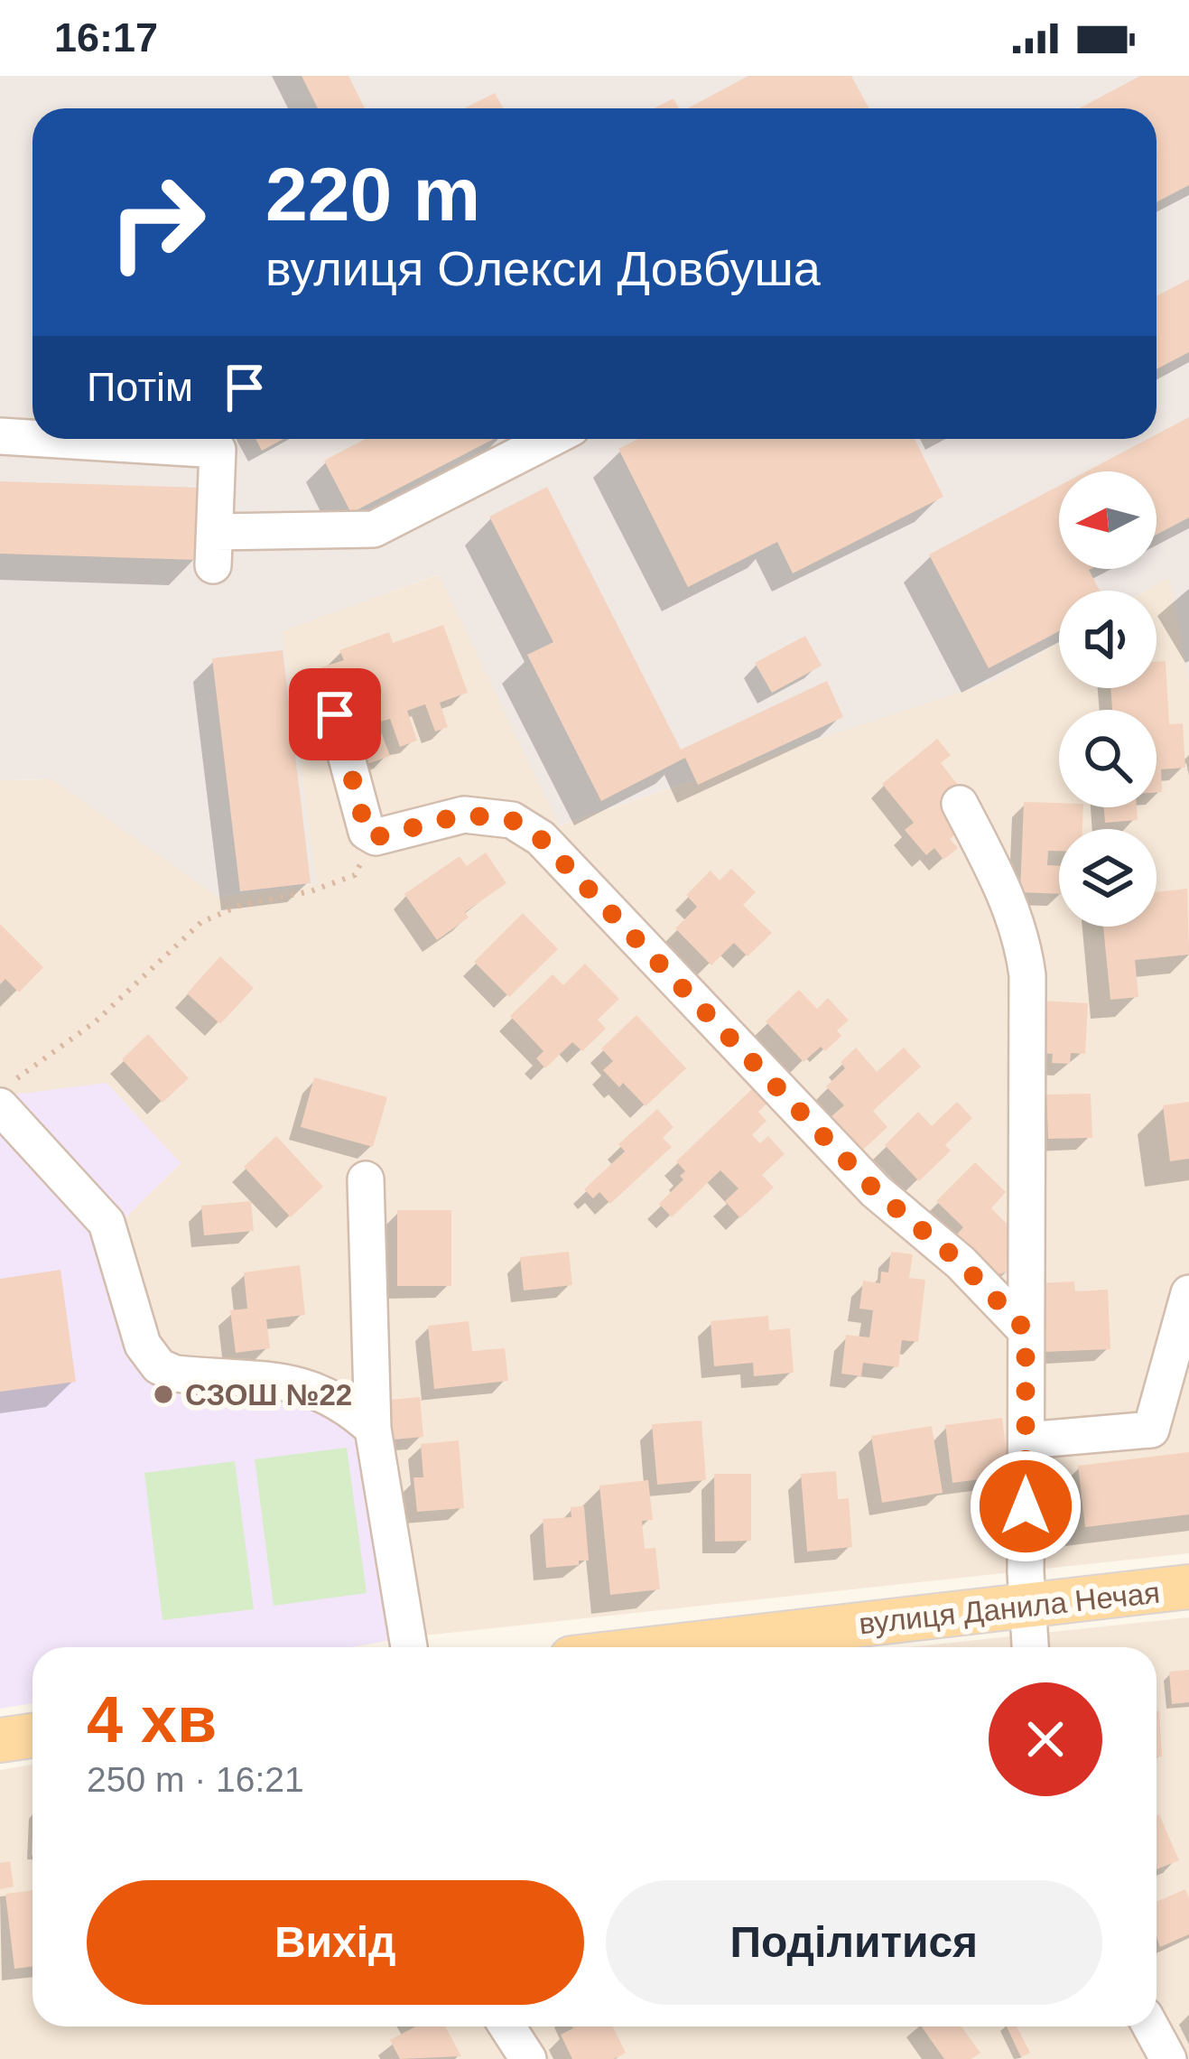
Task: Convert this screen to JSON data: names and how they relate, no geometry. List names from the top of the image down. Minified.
{"streets":{"main road":["вулиця Данила Нечая"]},"places":["СЗОШ №22"],"north":"left","page":{"status":"16:17","turn":["220 m","вулиця Олекси Довбуша"],"then":"Потім","heading":["4 хв","250 m · 16:21"],"buttons":["Вихід","Поділитися"]}}
